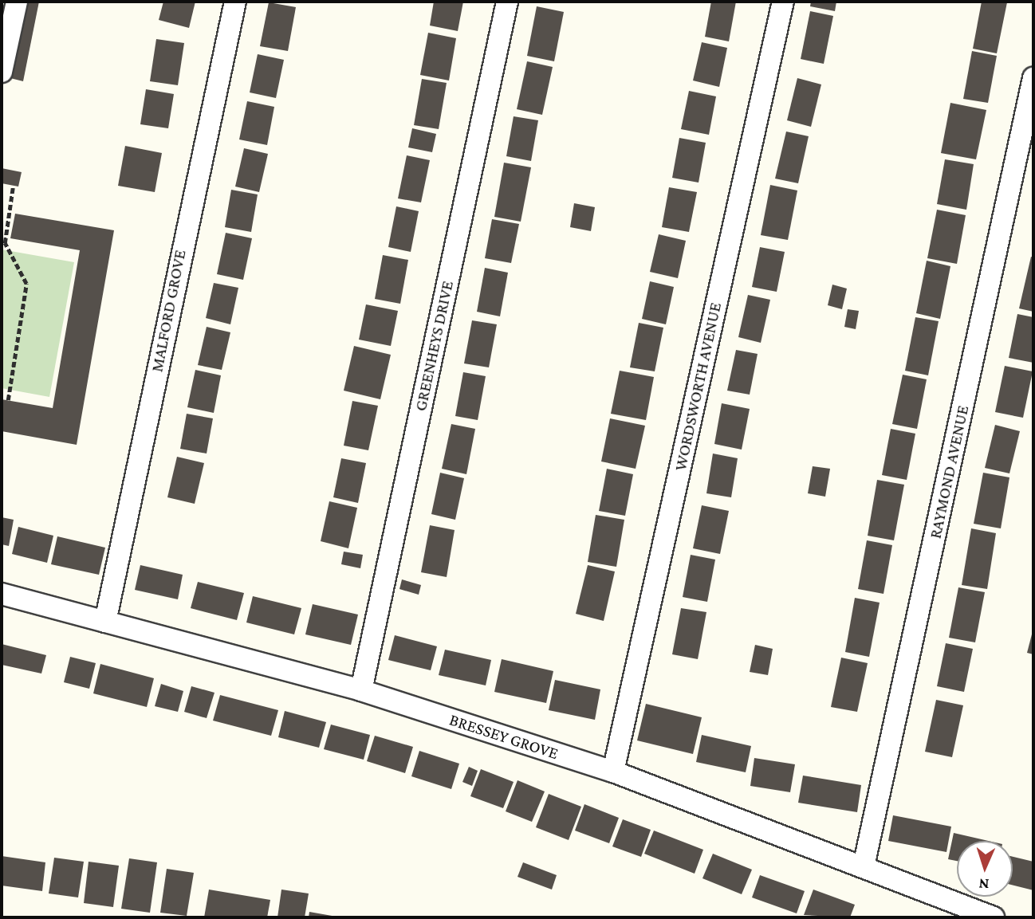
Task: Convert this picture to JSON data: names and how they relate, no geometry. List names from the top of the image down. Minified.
{"streets":{"street":["MALFORD GROVE","GREENHEYS DRIVE","WORDSWORTH AVENUE","RAYMOND AVENUE","BRESSEY GROVE"]},"crossings":[["MALFORD GROVE","BRESSEY GROVE"],["GREENHEYS DRIVE","BRESSEY GROVE"],["WORDSWORTH AVENUE","BRESSEY GROVE"],["RAYMOND AVENUE","BRESSEY GROVE"]],"north":"bottom"}
